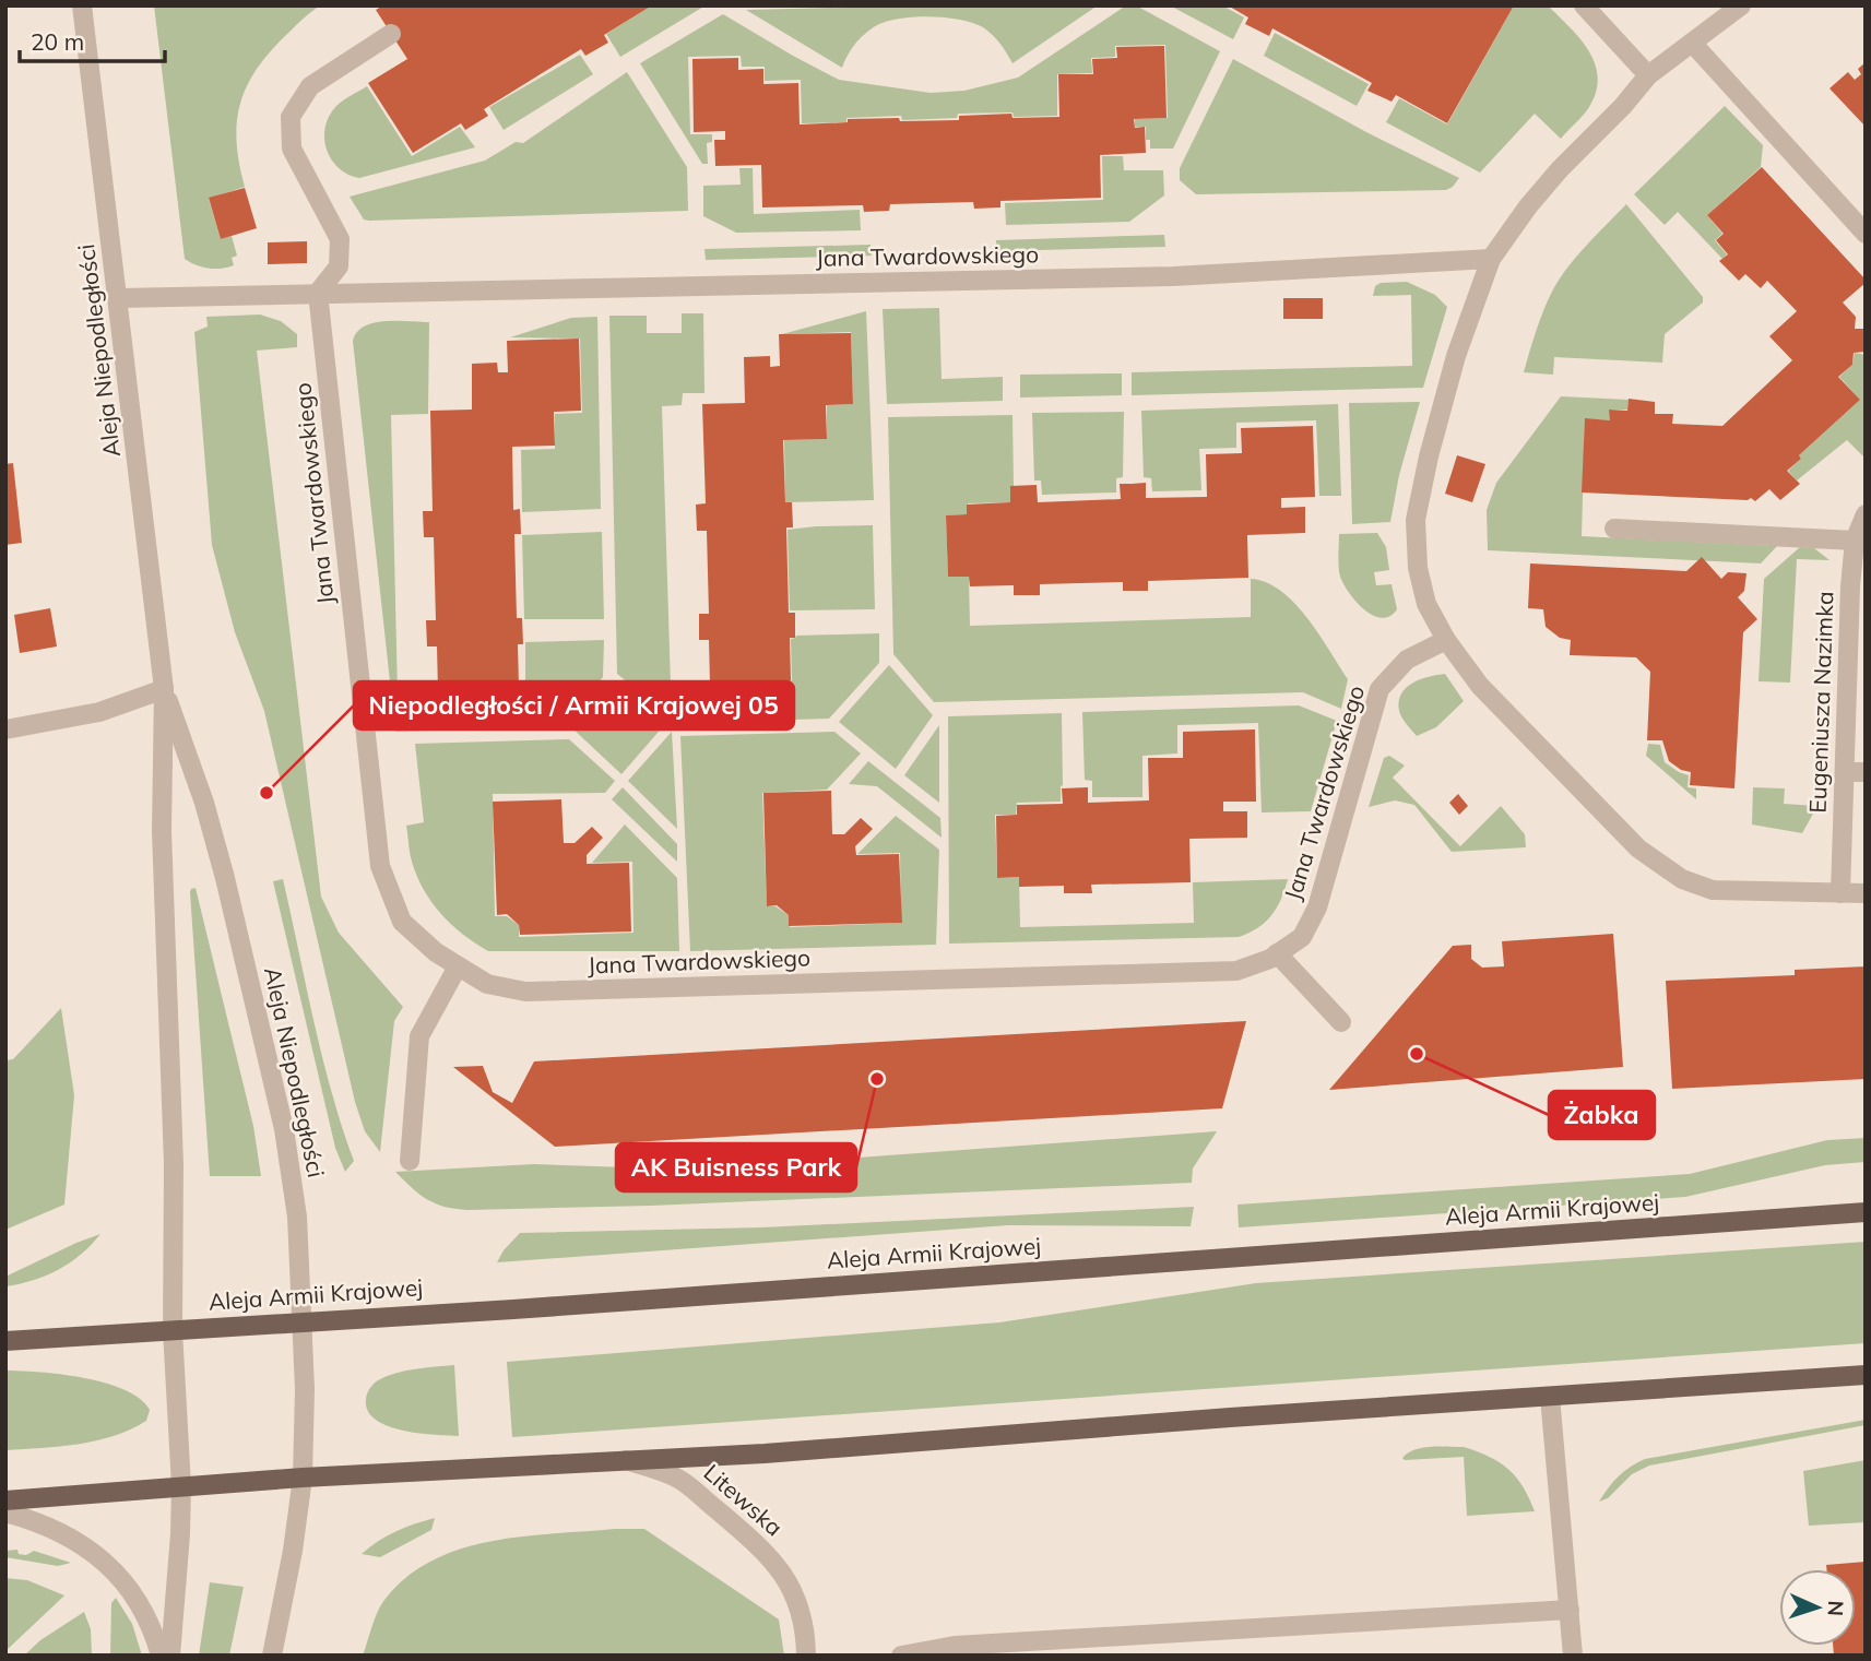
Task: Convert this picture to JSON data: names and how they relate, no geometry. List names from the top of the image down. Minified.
{"streets":{"main road":["Aleja Armii Krajowej"],"street":["Jana Twardowskiego","Aleja Niepodległości","Eugeniusza Nazimka","Litewska"]},"crossings":[["Jana Twardowskiego","Aleja Niepodległości"],["Aleja Niepodległości","Aleja Armii Krajowej"]],"places":["Niepodległości / Armii Krajowej 05","Żabka","AK Buisness Park"],"scale_bar":"20 m","north":"right"}
